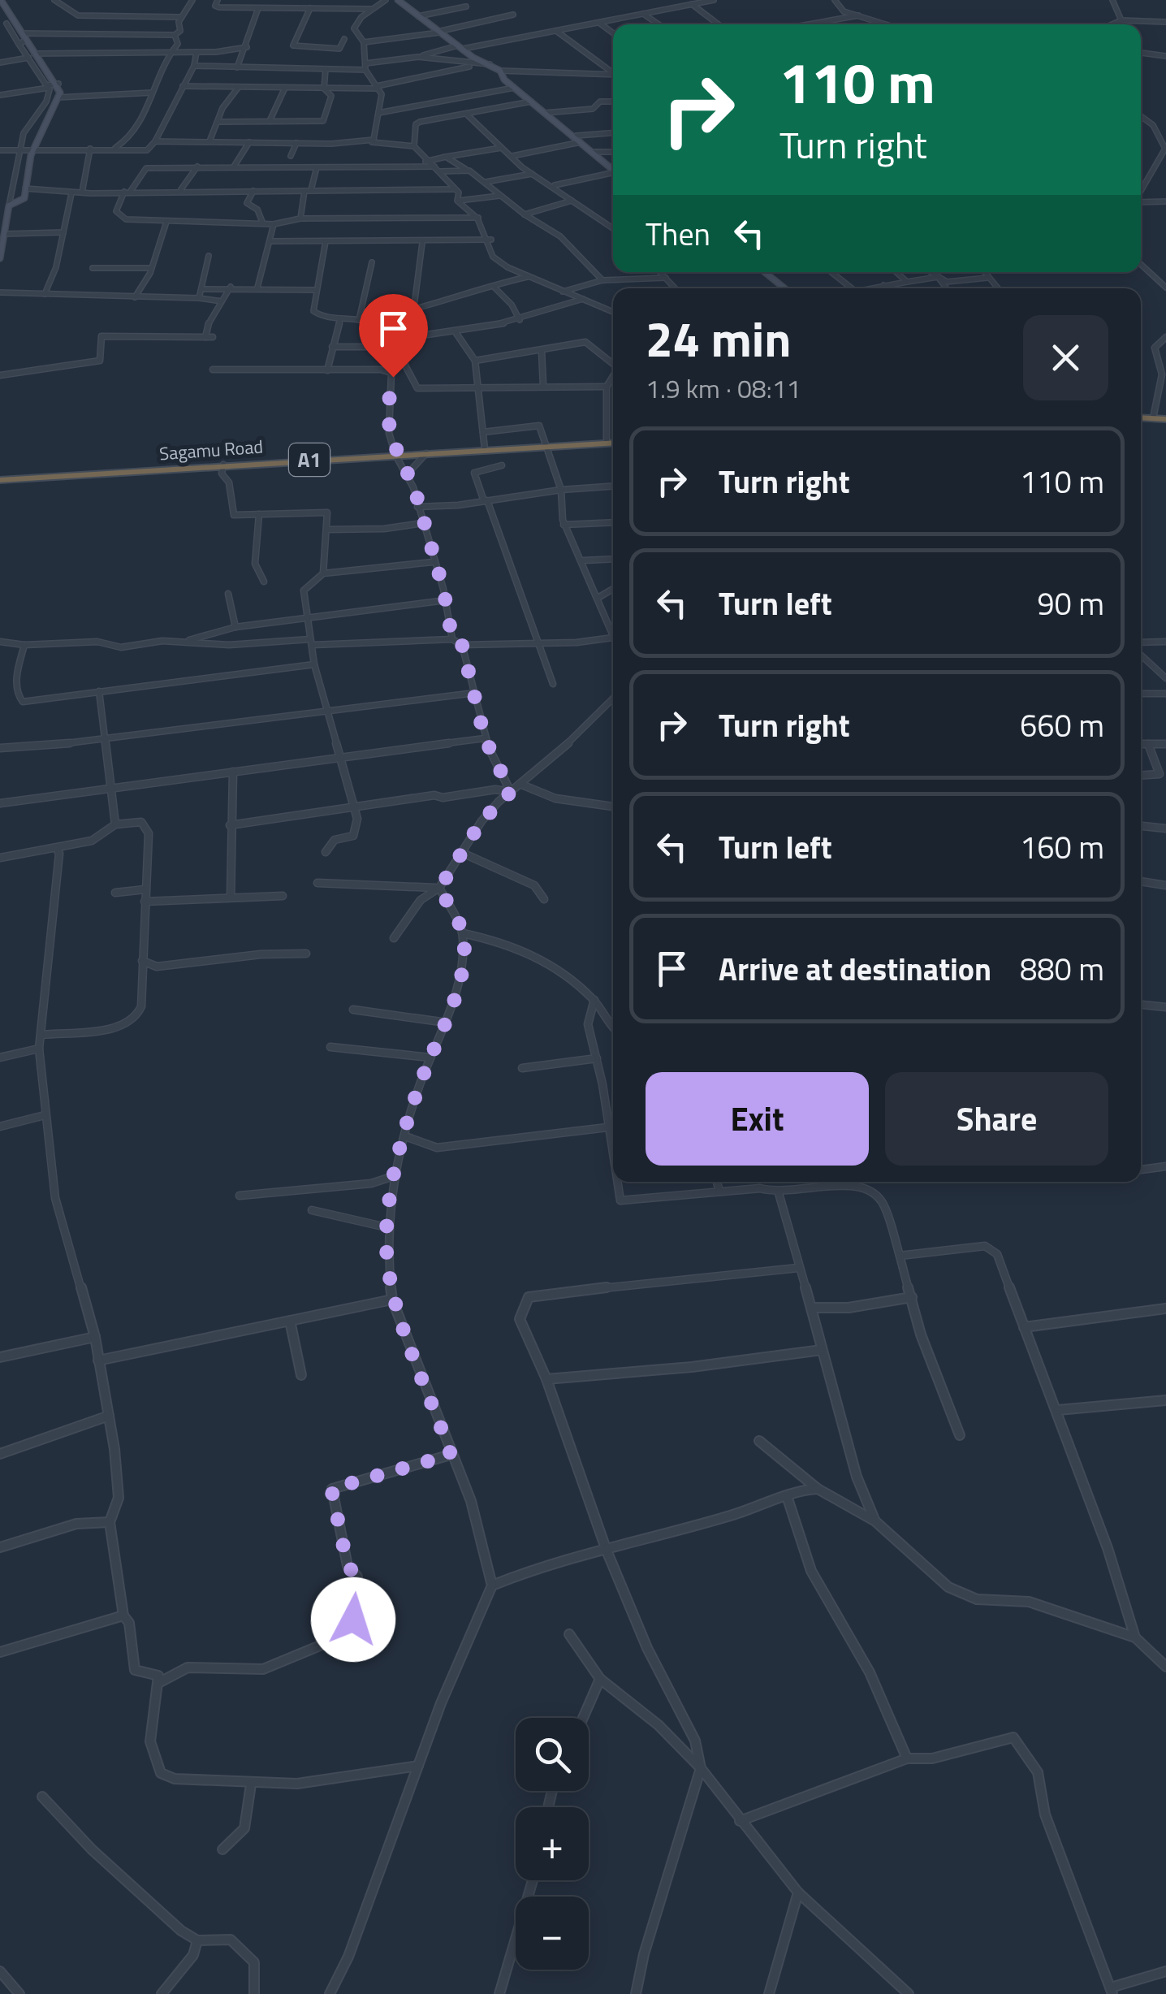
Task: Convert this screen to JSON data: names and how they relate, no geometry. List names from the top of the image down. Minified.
{"streets":{"highway":["Sagamu Road","A1"]},"page":{"turn":["110 m","Turn right"],"then":"Then","heading":["24 min","1.9 km · 08:11"],"list":[{"name":"Turn right","value":"110 m"},{"name":"Turn left","value":"90 m"},{"name":"Turn right","value":"660 m"},{"name":"Turn left","value":"160 m"},{"name":"Arrive at destination","value":"880 m"}],"buttons":["Exit","Share"],"map_buttons":["+","−"]}}
